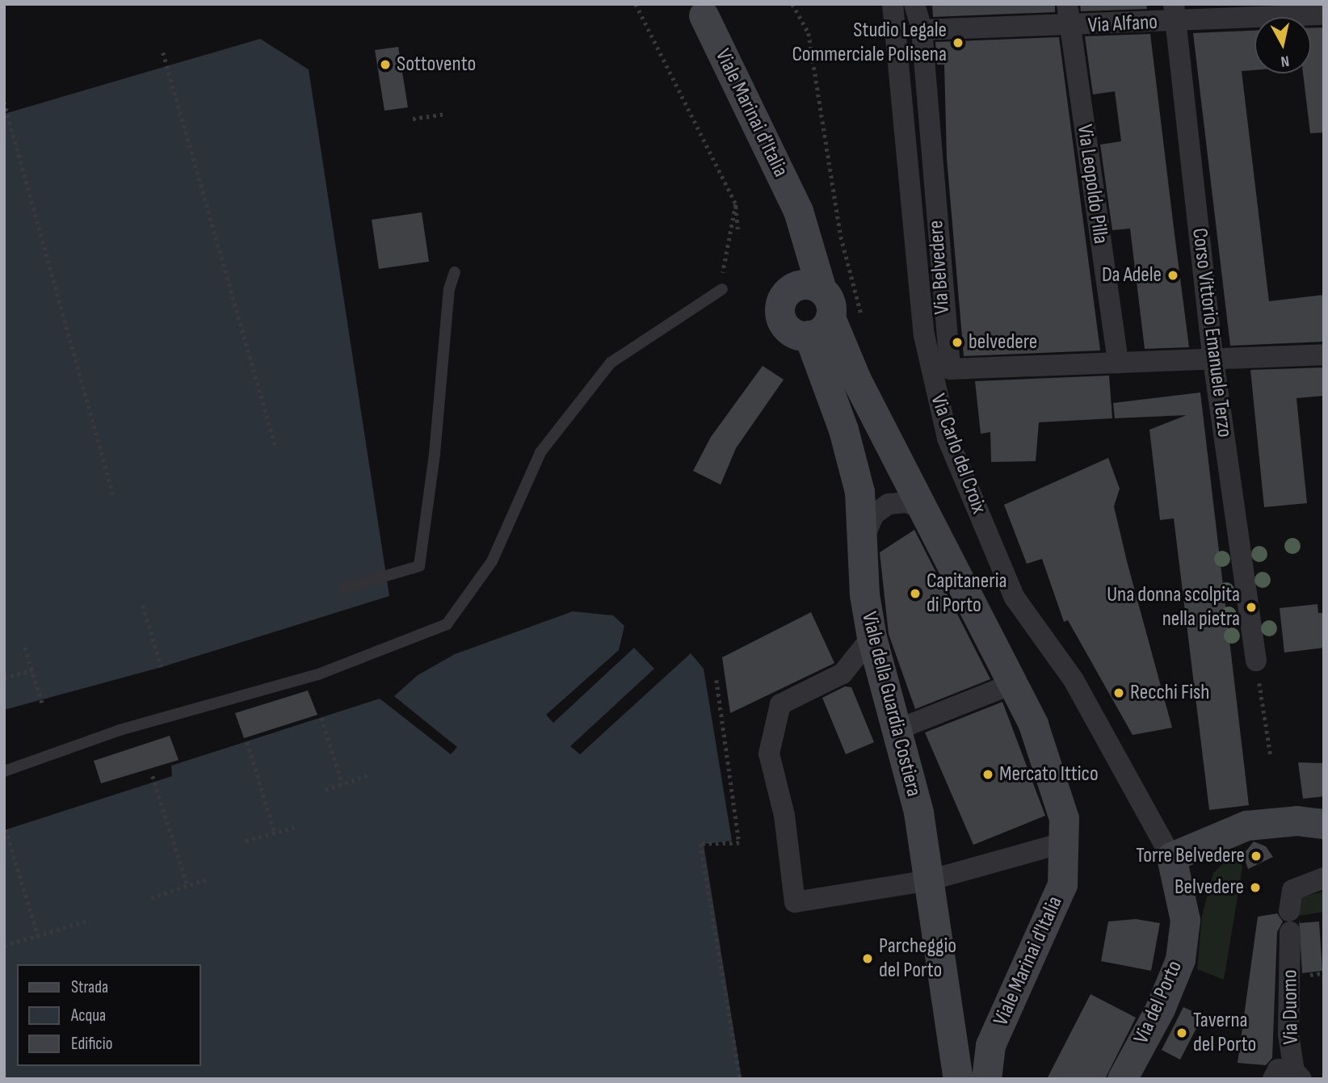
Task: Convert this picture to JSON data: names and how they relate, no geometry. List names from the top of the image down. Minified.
{"streets":{"main road":["Viale Marinai d'Italia","Viale della Guardia Costiera","Via del Porto"],"street":["Via Alfano","Via Leopoldo Pilla","Via Belvedere","Corso Vittorio Emanuele Terzo","Via Carlo del Croix","Via Duomo"]},"crossings":[["Via Alfano","Via Leopoldo Pilla"],["Via Alfano","Via Belvedere"],["Via Alfano","Corso Vittorio Emanuele Terzo"],["Viale Marinai d'Italia","Viale della Guardia Costiera"],["Via Leopoldo Pilla","Via Belvedere"],["Via Belvedere","Corso Vittorio Emanuele Terzo"],["Via Carlo del Croix","Via del Porto"]],"places":["Studio Legale Commerciale Polisena","Sottovento","Da Adele","belvedere","Capitaneria di Porto","Una donna scolpita nella pietra","Recchi Fish","Mercato Ittico","Torre Belvedere","Belvedere","Parcheggio del Porto","Taverna del Porto"],"legend":["Strada","Acqua","Edificio"],"north":"bottom"}
